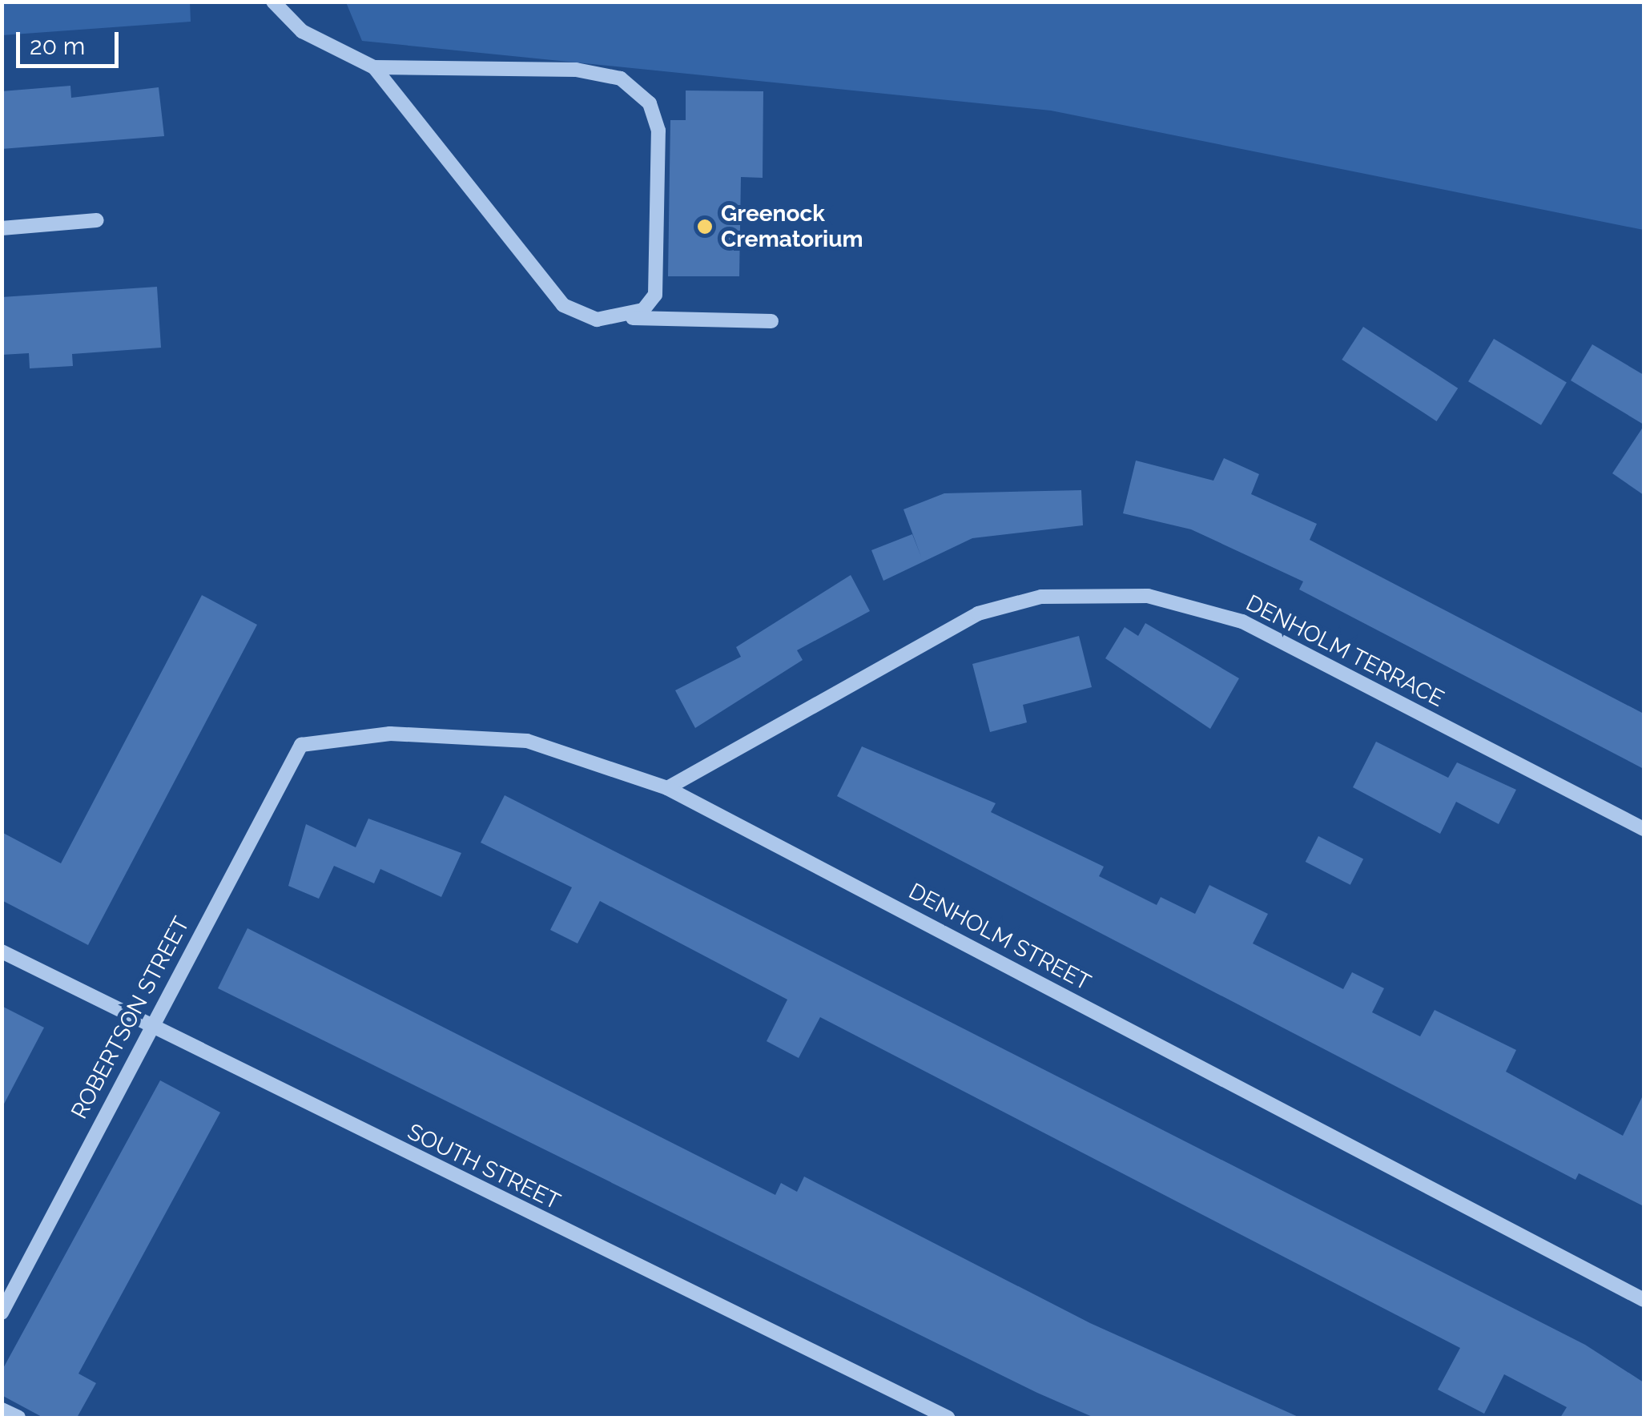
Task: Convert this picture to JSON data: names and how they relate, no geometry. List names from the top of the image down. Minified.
{"streets":{"street":["DENHOLM TERRACE","DENHOLM STREET","ROBERTSON STREET","SOUTH STREET"]},"crossings":[["DENHOLM TERRACE","DENHOLM STREET"],["DENHOLM STREET","ROBERTSON STREET"],["ROBERTSON STREET","SOUTH STREET"]],"places":["Greenock Crematorium"],"scale_bar":"20 m"}
